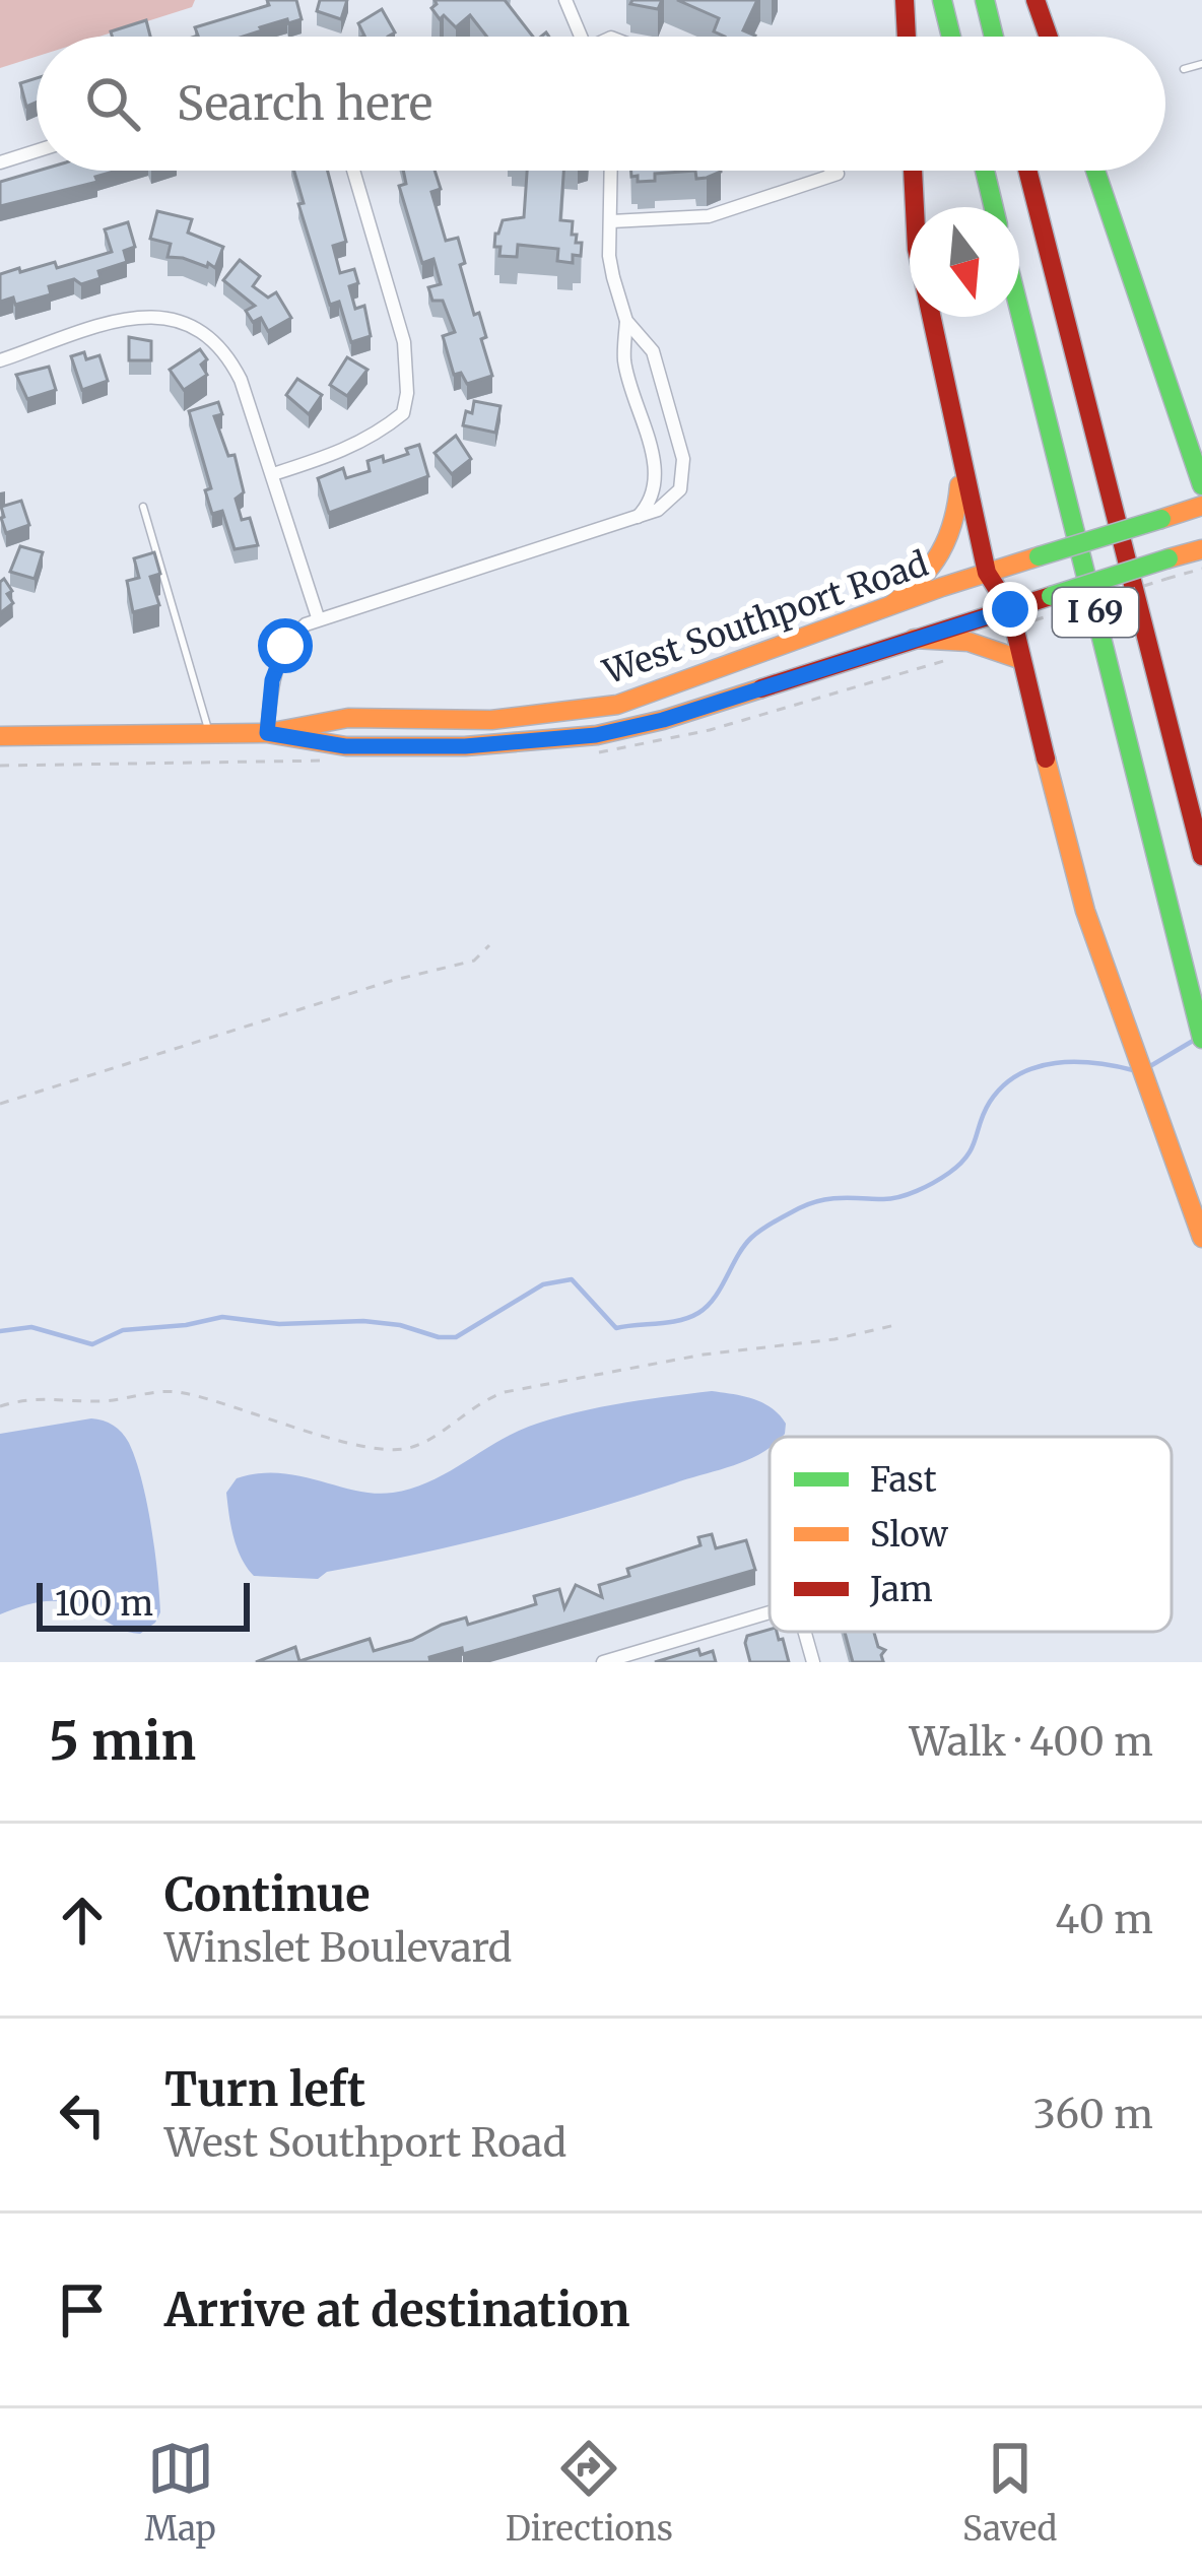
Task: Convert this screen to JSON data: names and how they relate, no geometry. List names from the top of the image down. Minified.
{"streets":{"main road":["I 69","West Southport Road"]},"legend":["Fast","Slow","Jam"],"scale_bar":"100 m","north":"bottom","page":{"search":"Search here","scale":"100 m","heading":["5 min","Walk · 400 m"],"list":[["Continue","Winslet Boulevard","40 m"],["Turn left","West Southport Road","360 m"],"Arrive at destination"],"nav":["Map","Directions","Saved"]}}
